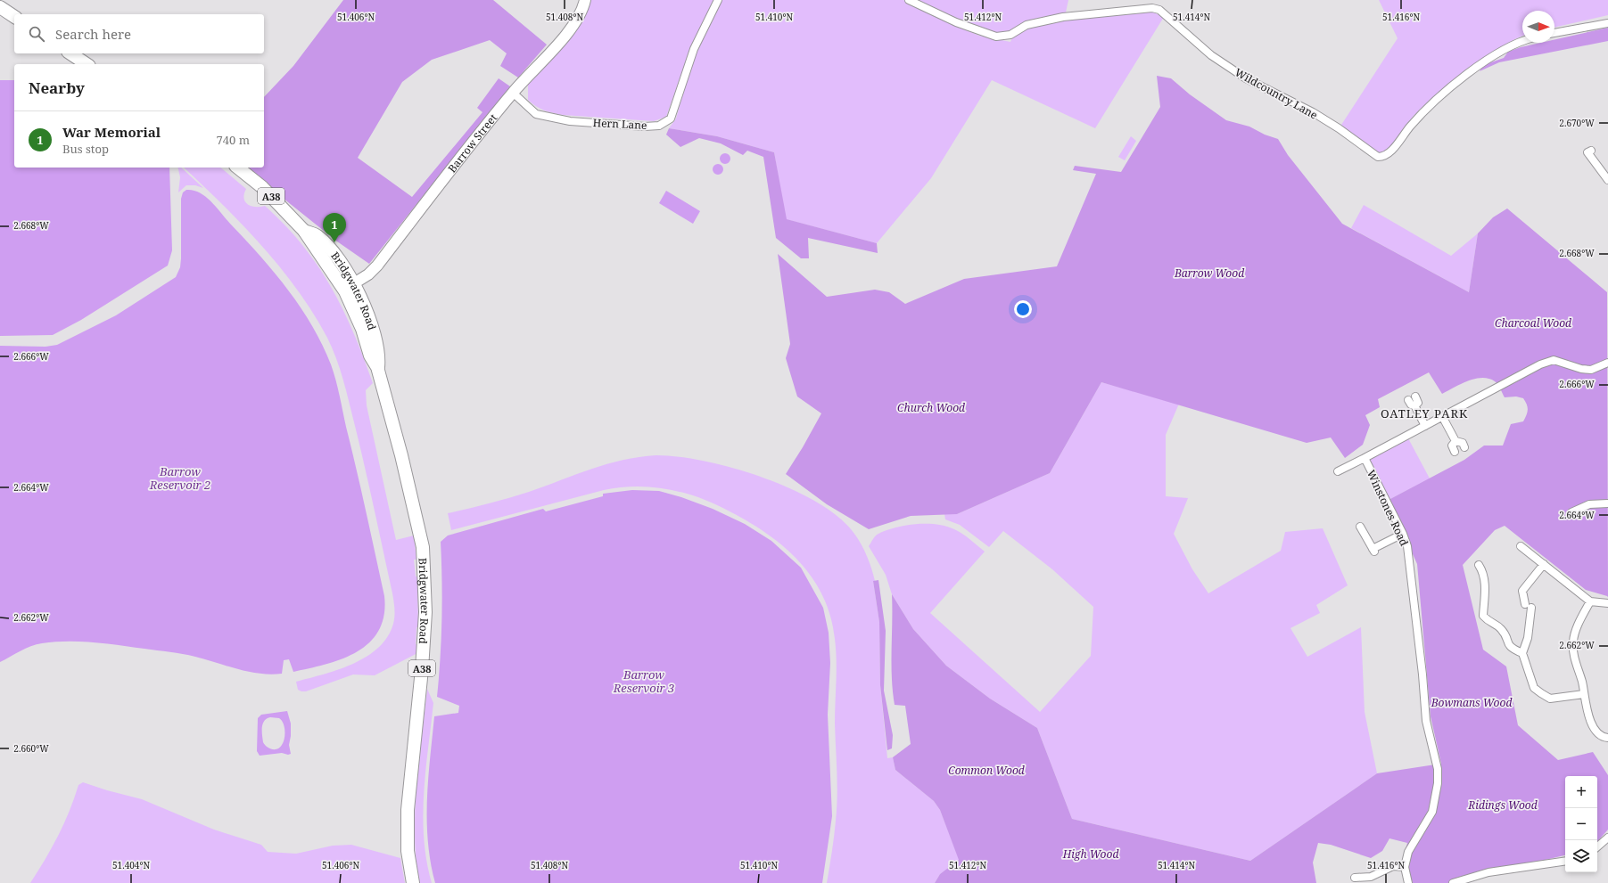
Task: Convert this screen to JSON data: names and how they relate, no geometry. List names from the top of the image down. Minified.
{"streets":{"highway":["A38","Bridgwater Road"],"main road":["Barrow Street"],"street":["Wildcountry Lane","Hern Lane","Winstones Road"]},"crossings":[["Hern Lane","Barrow Street"],["Barrow Street","Bridgwater Road"]],"districts":["OATLEY PARK"],"water":["Barrow Reservoir 2","Barrow Reservoir 3"],"parks":["Barrow Wood","Charcoal Wood","Church Wood","Bowmans Wood","Common Wood","Ridings Wood","High Wood"],"north":"right","page":{"search":"Search here","heading":"Nearby","list":[{"mark":"1","name":"War Memorial","note":"Bus stop","value":"740 m"}],"pins":"1","map_buttons":["+","−"]},"coordinates":["51.406°N","51.408°N","51.410°N","51.412°N","51.414°N","51.416°N","2.670°W","2.668°W","2.666°W","2.664°W","2.662°W","2.660°W","51.404°N"]}
